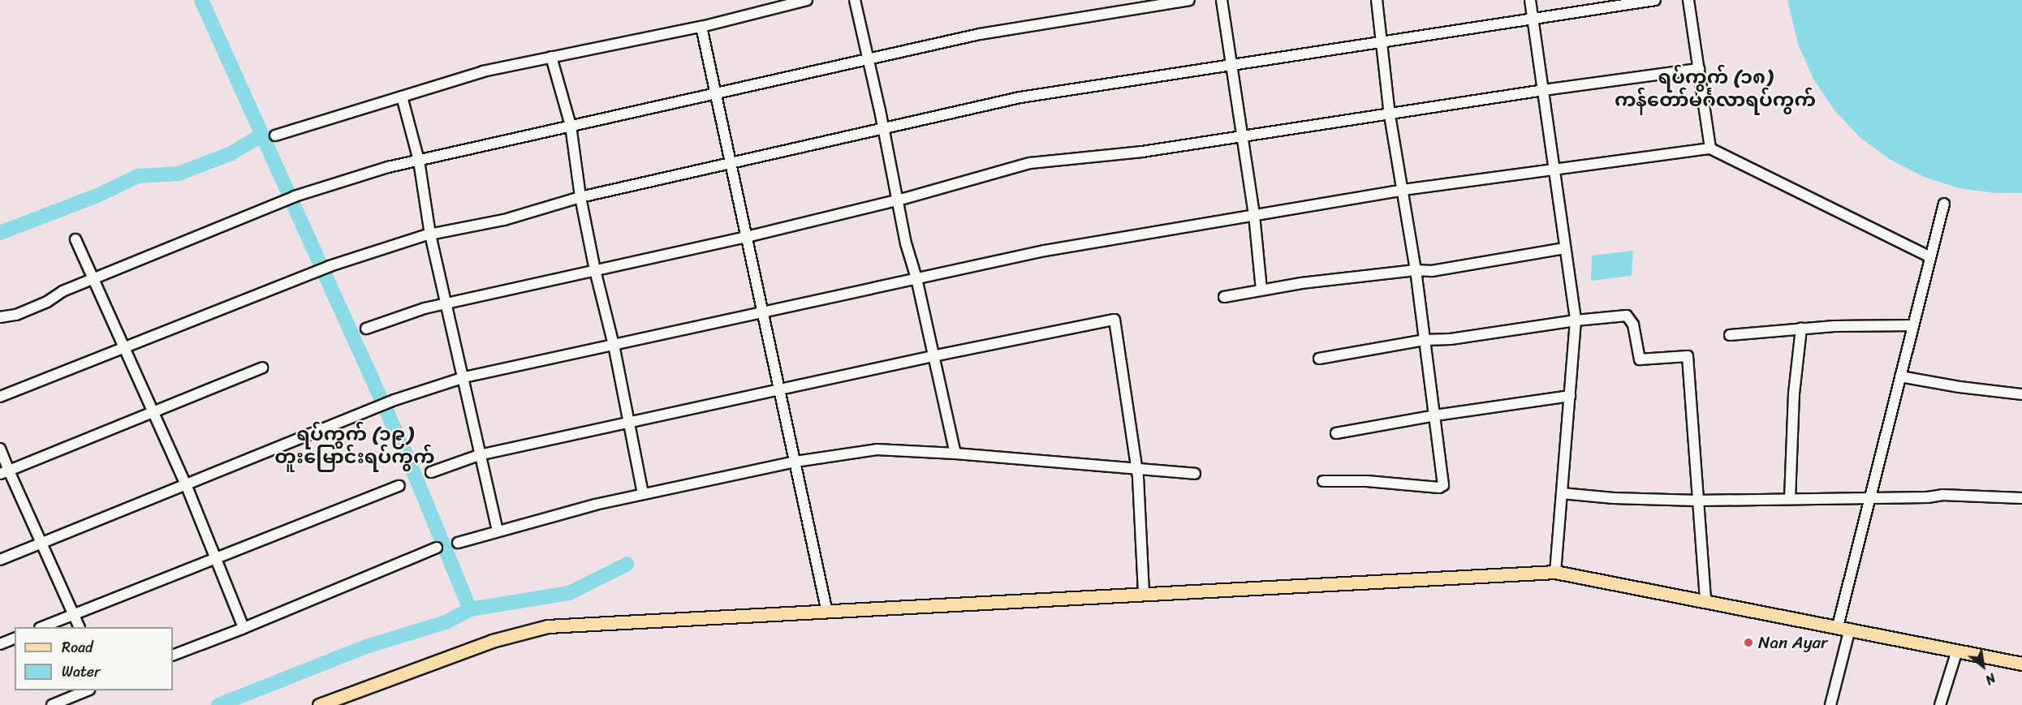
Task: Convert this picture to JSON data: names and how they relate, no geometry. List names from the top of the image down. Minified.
{"districts":["ရပ်ကွက် (၁၈) ကန်တော်မင်္ဂလာရပ်ကွက်","ရပ်ကွက် (၁၉) တူးမြောင်းရပ်ကွက်"],"places":["Nan Ayar"],"legend":["Road","Water"],"north":"bottom right"}
